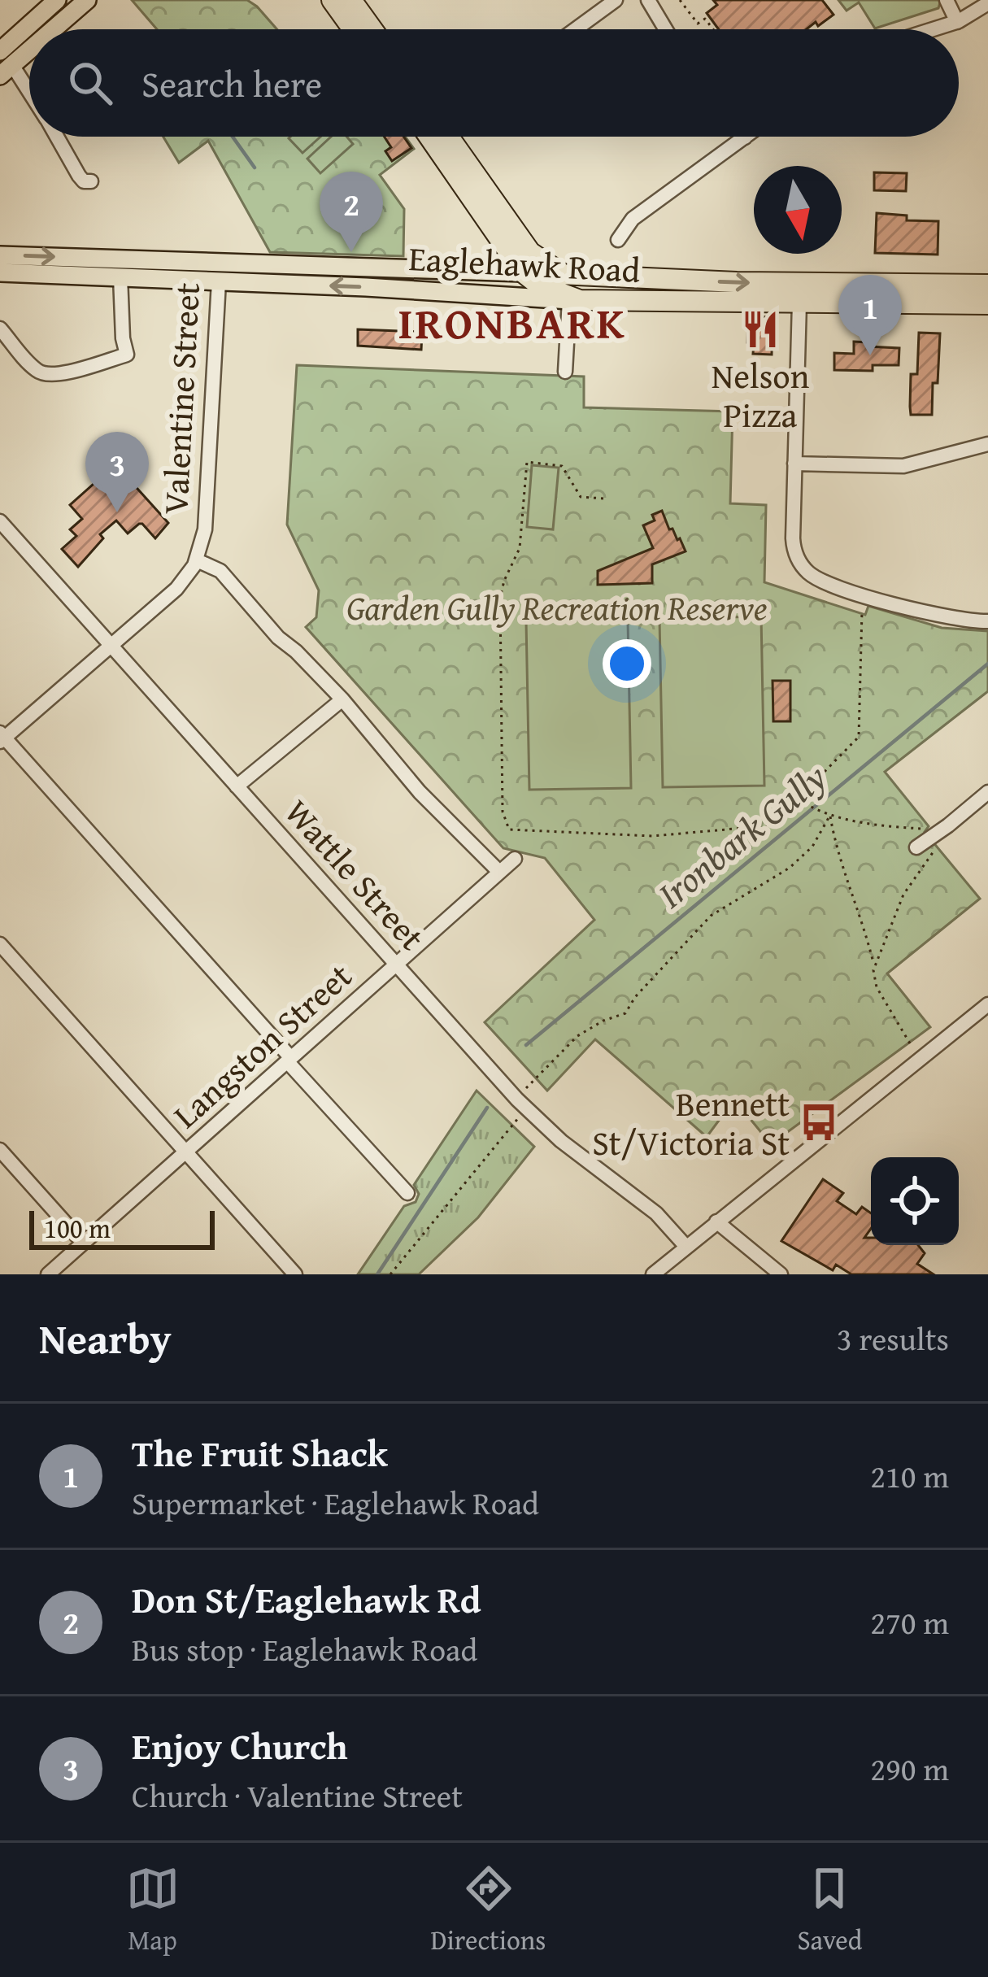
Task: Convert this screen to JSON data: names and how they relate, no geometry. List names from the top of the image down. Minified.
{"streets":{"highway":["Eaglehawk Road"],"street":["Valentine Street","Wattle Street","Langston Street"]},"crossings":[["Eaglehawk Road","Valentine Street"],["Valentine Street","Wattle Street"],["Wattle Street","Langston Street"]],"districts":["IRONBARK"],"water":["Ironbark Gully"],"parks":["Garden Gully Recreation Reserve"],"places":{"restaurant":["Nelson Pizza"],"bus stop":["Bennett St/Victoria St"]},"scale_bar":"100 m","north":"bottom","page":{"search":"Search here","pins":["2","1","3"],"scale":"100 m","heading":["Nearby","3 results"],"list":[{"mark":"1","name":"The Fruit Shack","note":"Supermarket · Eaglehawk Road","value":"210 m"},{"mark":"2","name":"Don St/Eaglehawk Rd","note":"Bus stop · Eaglehawk Road","value":"270 m"},{"mark":"3","name":"Enjoy Church","note":"Church · Valentine Street","value":"290 m"}],"nav":["Map","Directions","Saved"]}}
